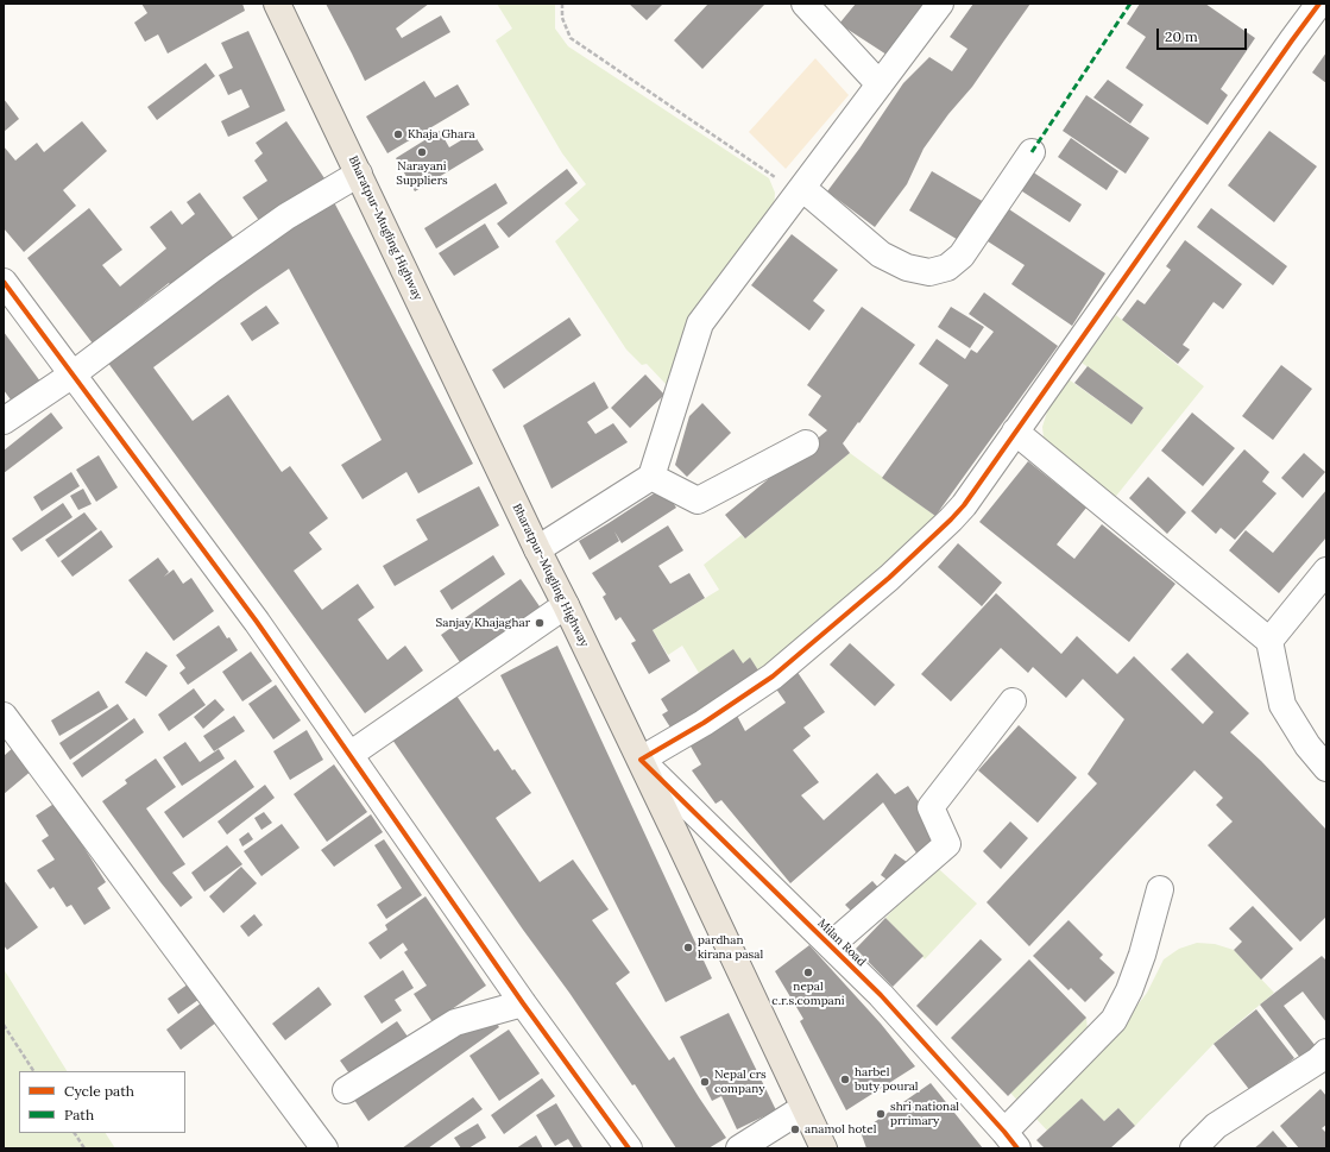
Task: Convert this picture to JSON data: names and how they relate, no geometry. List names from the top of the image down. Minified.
{"streets":{"main road":["Bharatpur-Mugling Highway"],"street":["Milan Road"]},"crossings":[["Bharatpur-Mugling Highway","Milan Road"]],"places":["Khaja Ghara","Narayani Suppliers","Sanjay Khajaghar","pardhan kirana pasal","nepal c.r.s.compani","harbel buty poural","Nepal crs company","shri national prrimary","anamol hotel"],"legend":["Cycle path","Path"],"scale_bar":"20 m"}
